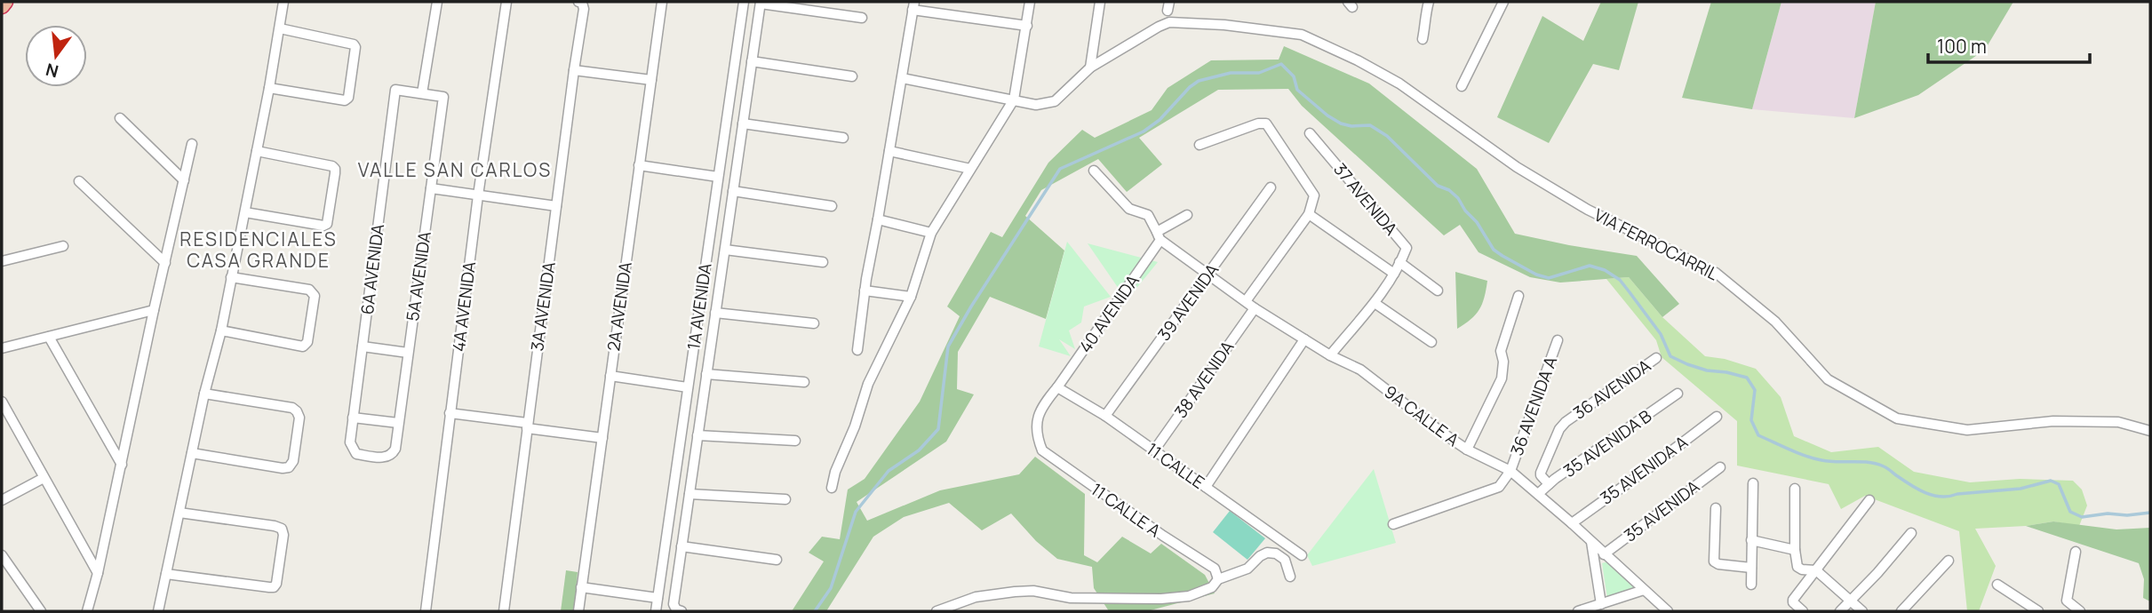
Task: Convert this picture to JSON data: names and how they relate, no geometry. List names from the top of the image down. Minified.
{"streets":{"street":["37 AVENIDA","VIA FERROCARRIL","6A AVENIDA","5A AVENIDA","39 AVENIDA","4A AVENIDA","3A AVENIDA","2A AVENIDA","1A AVENIDA","40 AVENIDA","38 AVENIDA","36 AVENIDA","36 AVENIDA A","9A CALLE A","35 AVENIDA B","11 CALLE","35 AVENIDA A","11 CALLE A","35 AVENIDA"]},"crossings":[["37 AVENIDA","9A CALLE A"],["6A AVENIDA","5A AVENIDA"],["39 AVENIDA","9A CALLE A"],["39 AVENIDA","11 CALLE"],["40 AVENIDA","9A CALLE A"],["40 AVENIDA","11 CALLE"],["40 AVENIDA","11 CALLE A"],["38 AVENIDA","9A CALLE A"],["38 AVENIDA","11 CALLE"],["36 AVENIDA","35 AVENIDA B"],["36 AVENIDA A","9A CALLE A"],["9A CALLE A","35 AVENIDA B"],["9A CALLE A","35 AVENIDA A"],["9A CALLE A","35 AVENIDA"],["11 CALLE","11 CALLE A"]],"districts":["VALLE SAN CARLOS","RESIDENCIALES CASA GRANDE"],"scale_bar":"100 m","north":"bottom"}
